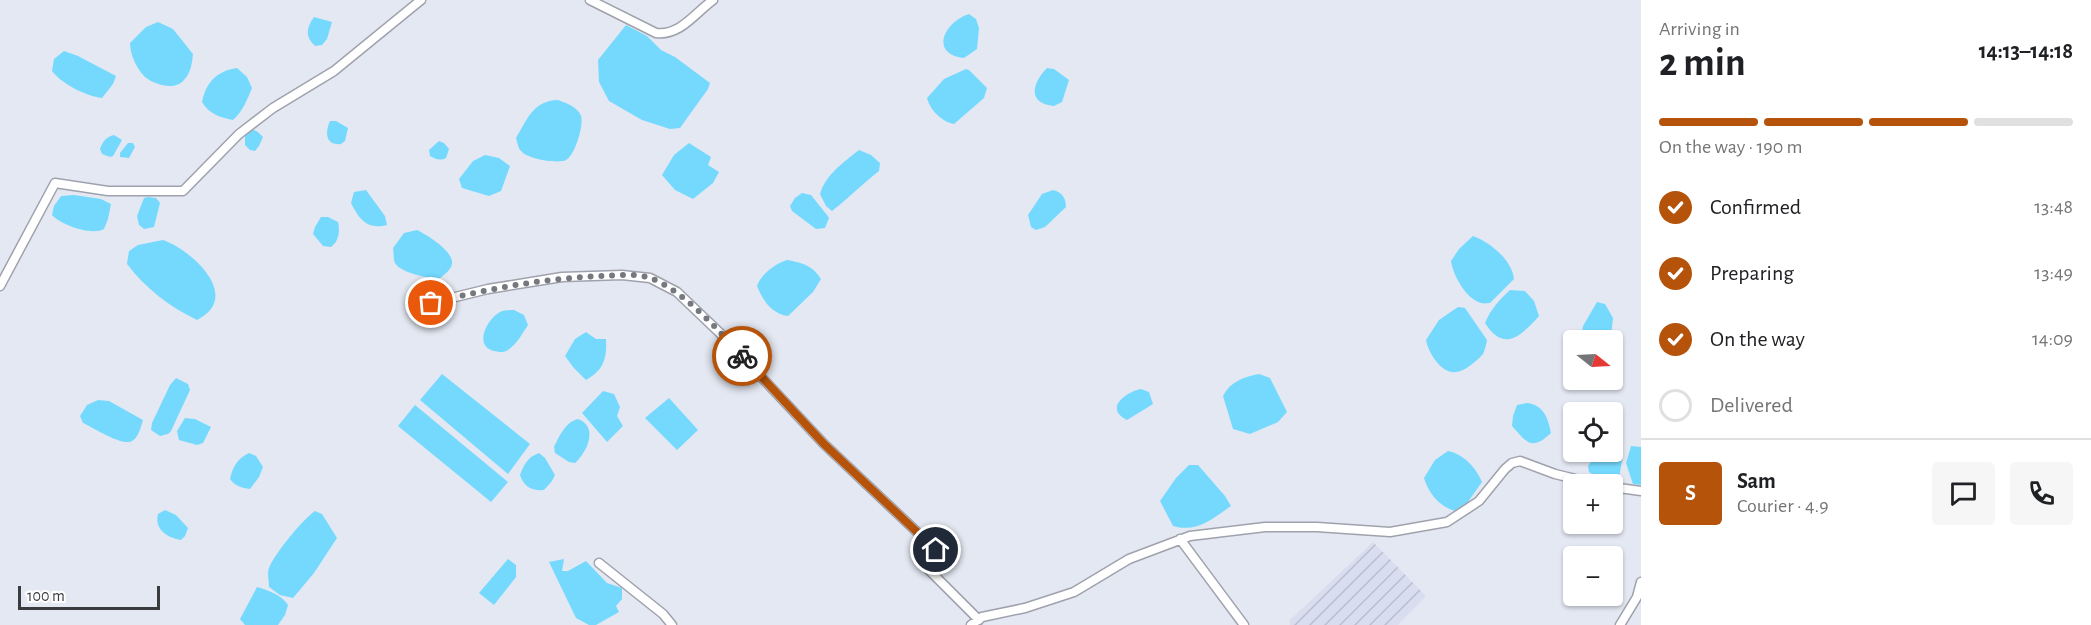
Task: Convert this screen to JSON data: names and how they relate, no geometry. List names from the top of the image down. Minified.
{"scale_bar":"100 m","north":"right","page":{"heading":["2 min","Arriving in","14:13–14:18"],"panel":["Sam","Courier · 4.9"],"bar":"On the way · 190 m","list":[["Confirmed","13:48"],["Preparing","13:49"],["On the way","14:09"],"Delivered"],"map_buttons":["+","−"],"round":"S","scale":"100 m"}}
